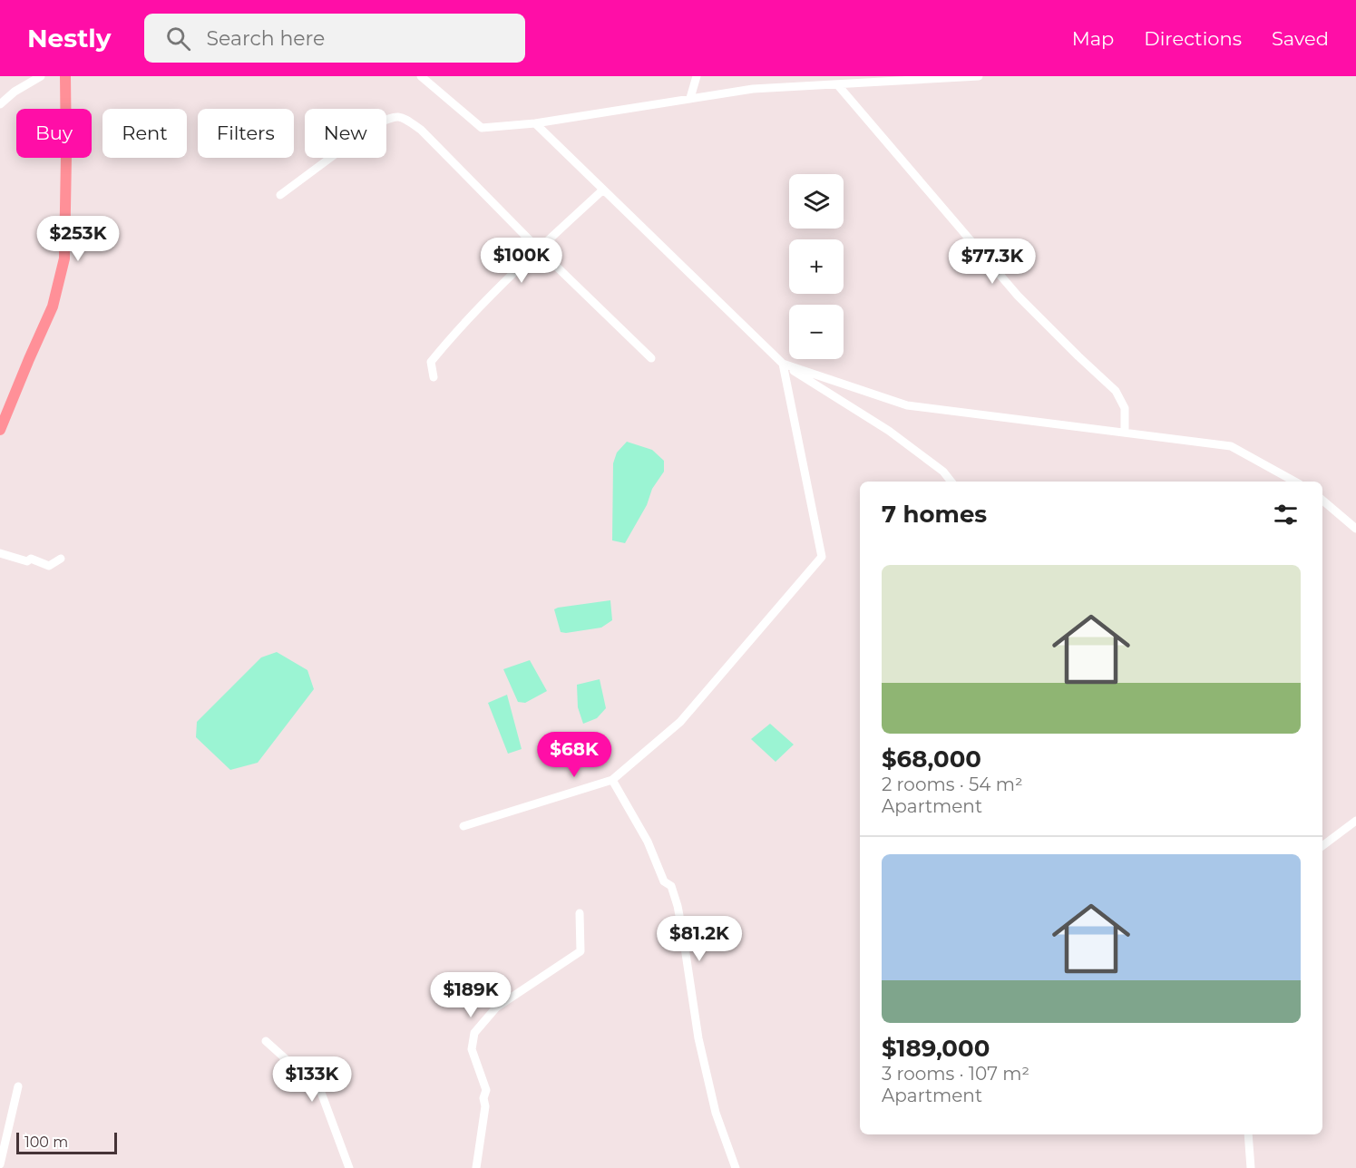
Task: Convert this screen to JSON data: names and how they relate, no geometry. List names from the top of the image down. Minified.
{"scale_bar":"100 m","page":{"header":"Nestly","search":"Search here","nav":["Map","Directions","Saved"],"chip":["Buy","Rent","Filters","New"],"map_buttons":["+","−"],"price":["$253K","$100K","$77.3K","$68K","$81.2K","$189K","$133K"],"heading":"7 homes","list":[{"name":"$68,000","note":"2 rooms · 54 m² · Apartment"},{"name":"$189,000","note":"3 rooms · 107 m² · Apartment"}],"scale":"100 m"}}
